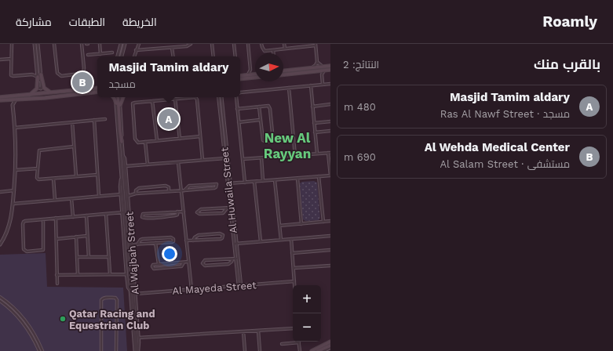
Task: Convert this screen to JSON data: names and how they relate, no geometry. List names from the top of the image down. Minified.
{"streets":{"street":["Al Huwaila Street","Al Wajbah Street","Al Mayeda Street"]},"crossings":[["Al Huwaila Street","Al Mayeda Street"],["Al Wajbah Street","Al Mayeda Street"]],"districts":["New Al Rayyan"],"places":["Qatar Racing and Equestrian Club"],"north":"right","page":{"header":"Roamly","nav":["الخريطة","الطبقات","مشاركة"],"heading":["بالقرب منك","النتائج: 2"],"popup":["Masjid Tamim aldary","مسجد"],"pins":["B","A"],"list":[{"mark":"A","name":"Masjid Tamim aldary","note":"مسجد · Ras Al Nawf Street","value":"480 m"},{"mark":"B","name":"Al Wehda Medical Center","note":"مستشفى · Al Salam Street","value":"690 m"}],"map_buttons":["+","−"]}}
